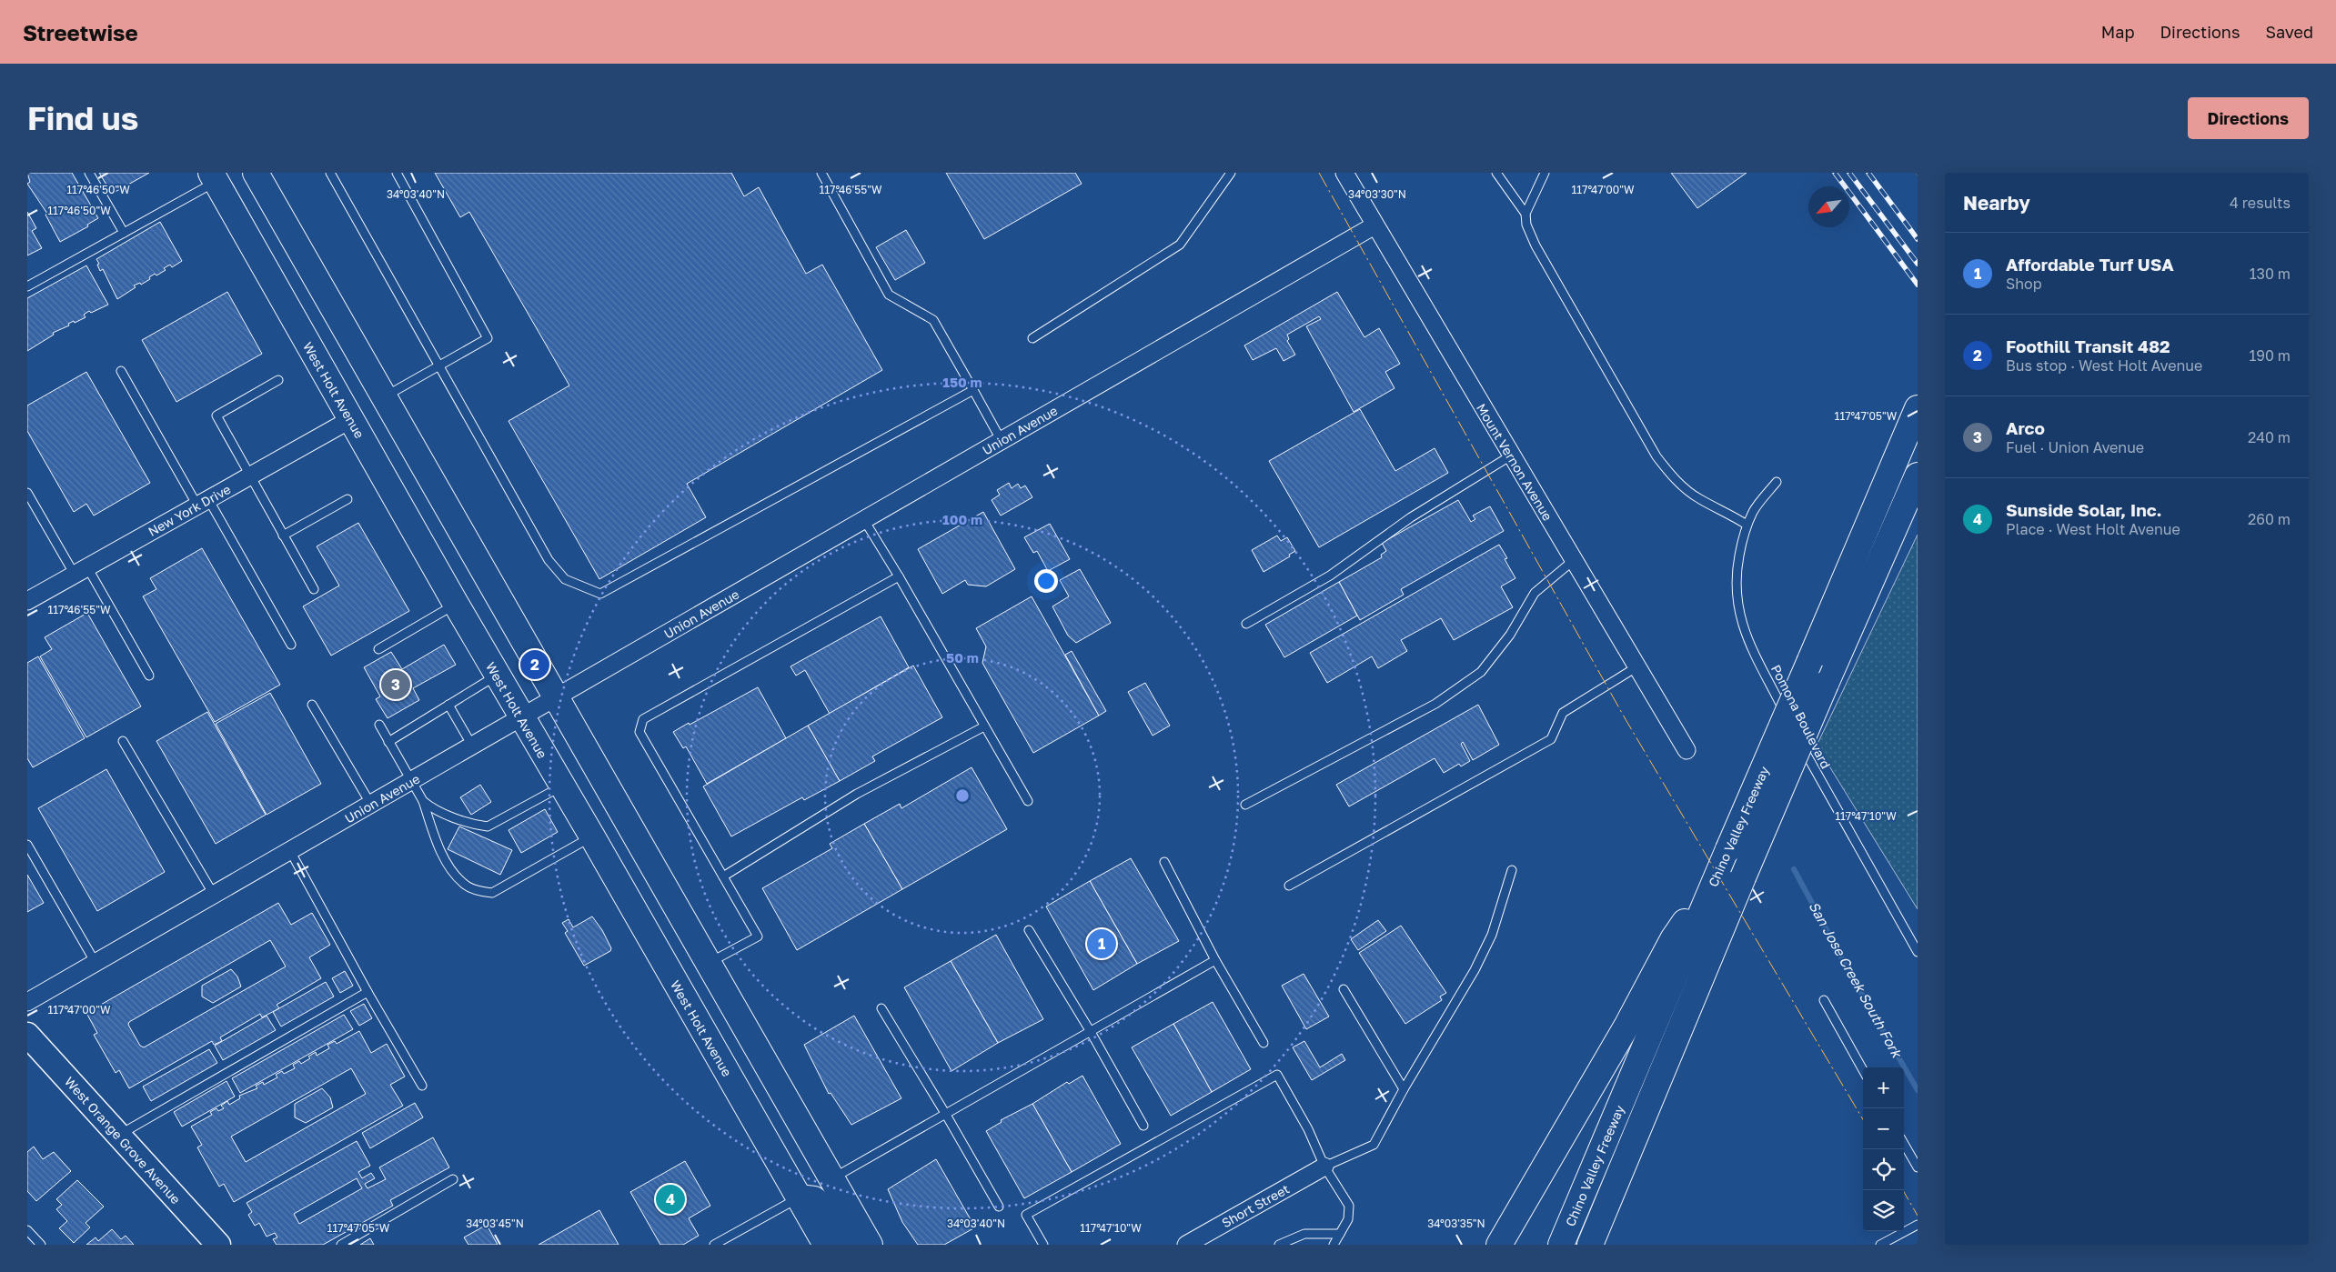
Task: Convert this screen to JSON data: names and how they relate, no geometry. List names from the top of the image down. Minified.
{"streets":{"main road":["West Holt Avenue","Chino Valley Freeway"],"street":["Union Avenue","Mount Vernon Avenue","New York Drive","West Orange Grove Avenue","Short Street"],"lane":["Pomona Boulevard"]},"crossings":[["West Holt Avenue","Union Avenue"],["West Holt Avenue","New York Drive"],["Union Avenue","Mount Vernon Avenue"]],"water":["San Jose Creek South Fork"],"north":"bottom left","page":{"header":"Streetwise","nav":["Map","Directions","Saved"],"buttons":"Directions","title":"Find us","heading":["Nearby","4 results"],"list":[{"mark":"1","name":"Affordable Turf USA","note":"Shop","value":"130 m"},{"mark":"2","name":"Foothill Transit 482","note":"Bus stop · West Holt Avenue","value":"190 m"},{"mark":"3","name":"Arco","note":"Fuel · Union Avenue","value":"240 m"},{"mark":"4","name":"Sunside Solar, Inc.","note":"Place · West Holt Avenue","value":"260 m"}],"pins":["2","3","1","4"],"map_buttons":["+","−"]},"coordinates":["117°46'50\"W","117°46'55\"W","117°47'00\"W","34°03'40\"N","34°03'30\"N","117°47'05\"W","117°47'10\"W","34°03'45\"N","34°03'35\"N"],"rings":["150 m","100 m","50 m"]}
